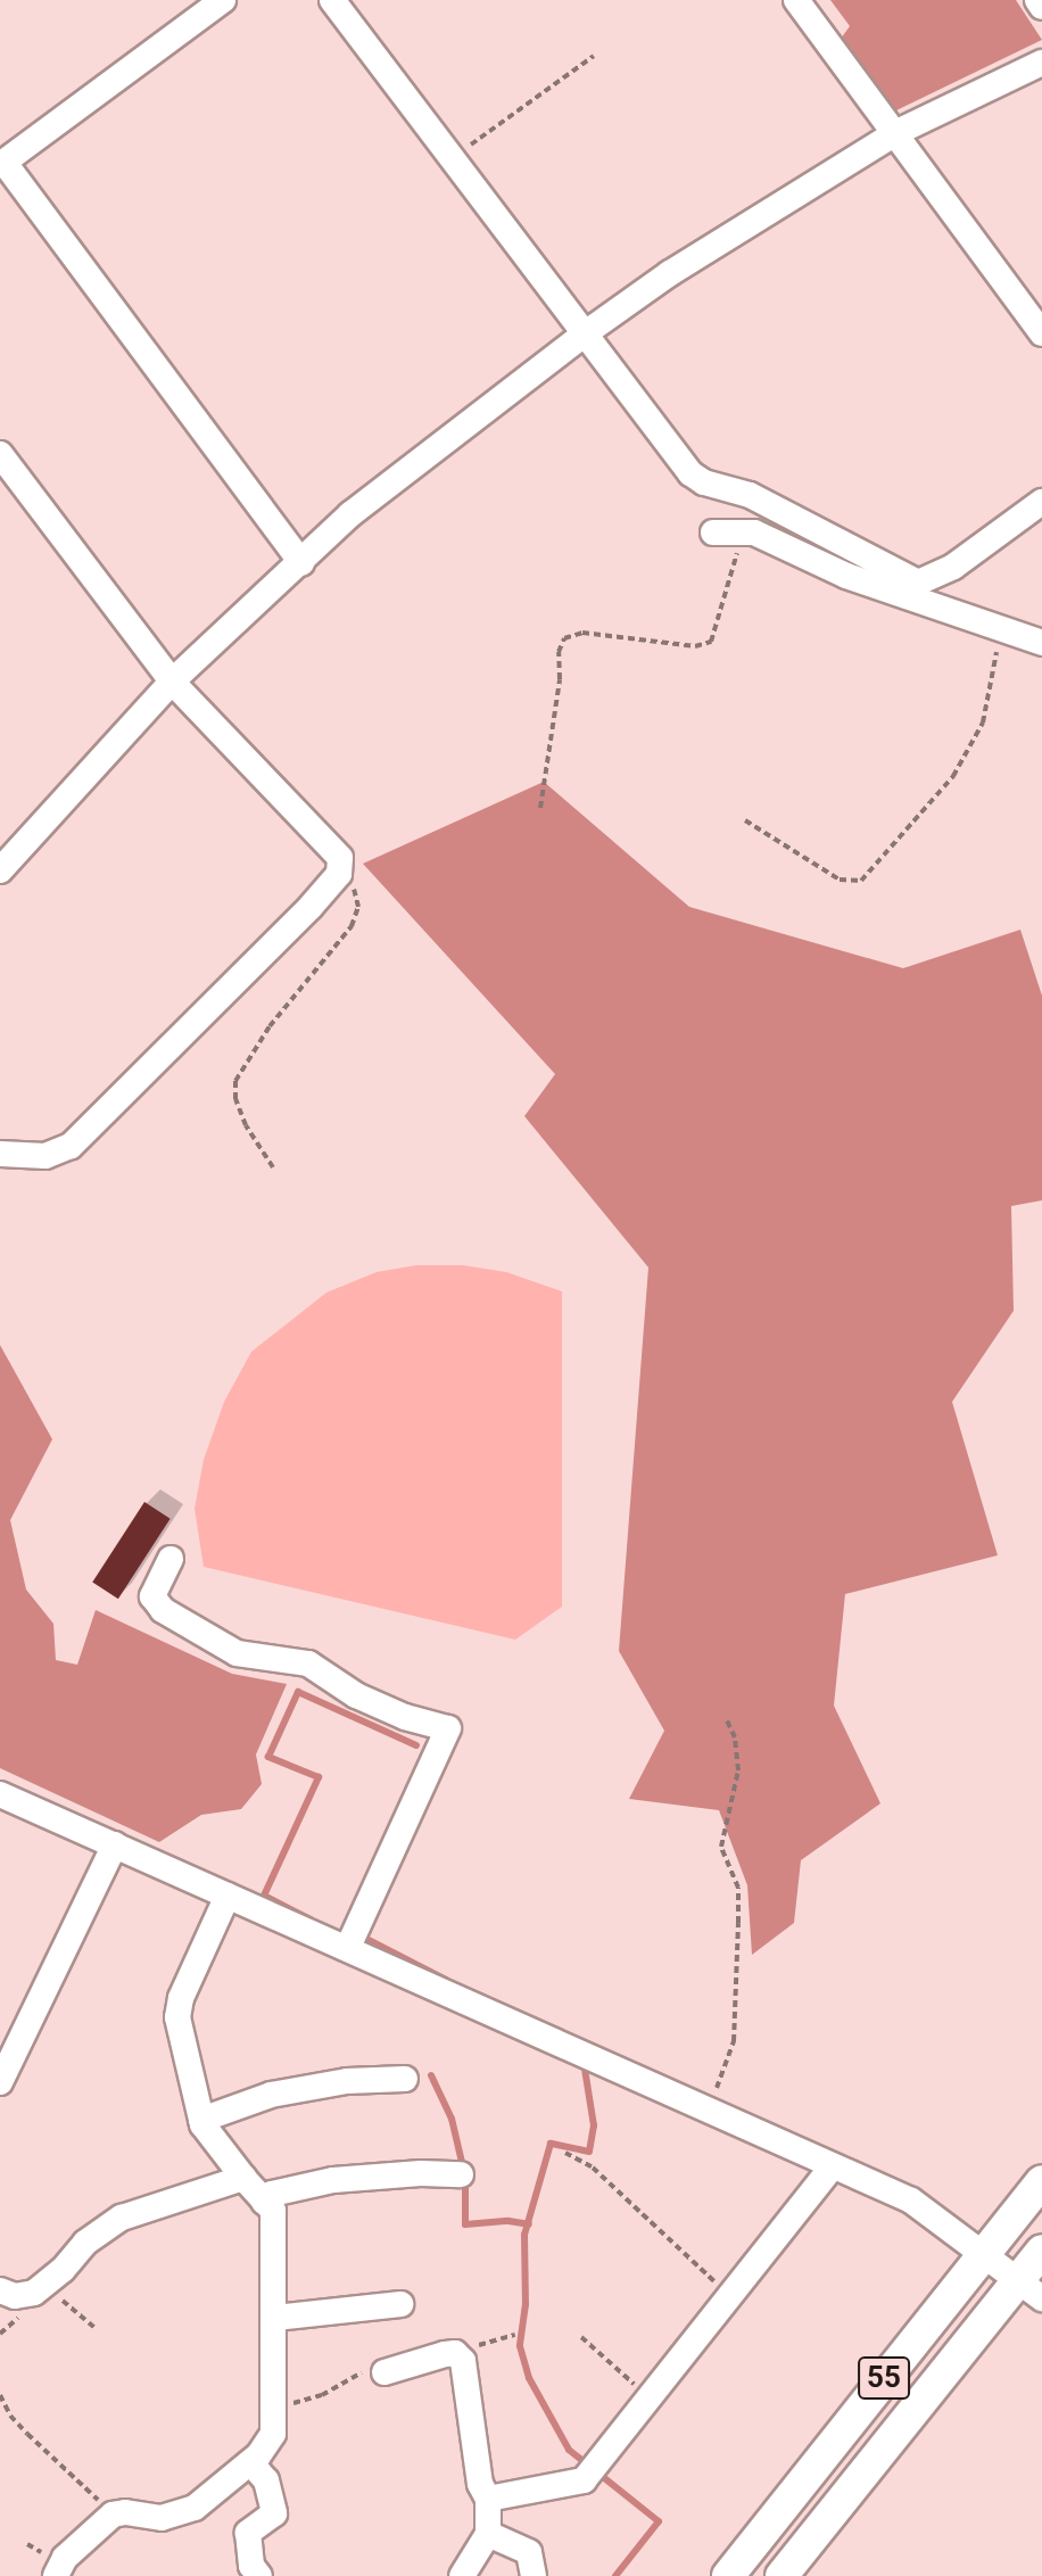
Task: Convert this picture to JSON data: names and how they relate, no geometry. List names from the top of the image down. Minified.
{"streets":{"main road":["55"]}}
